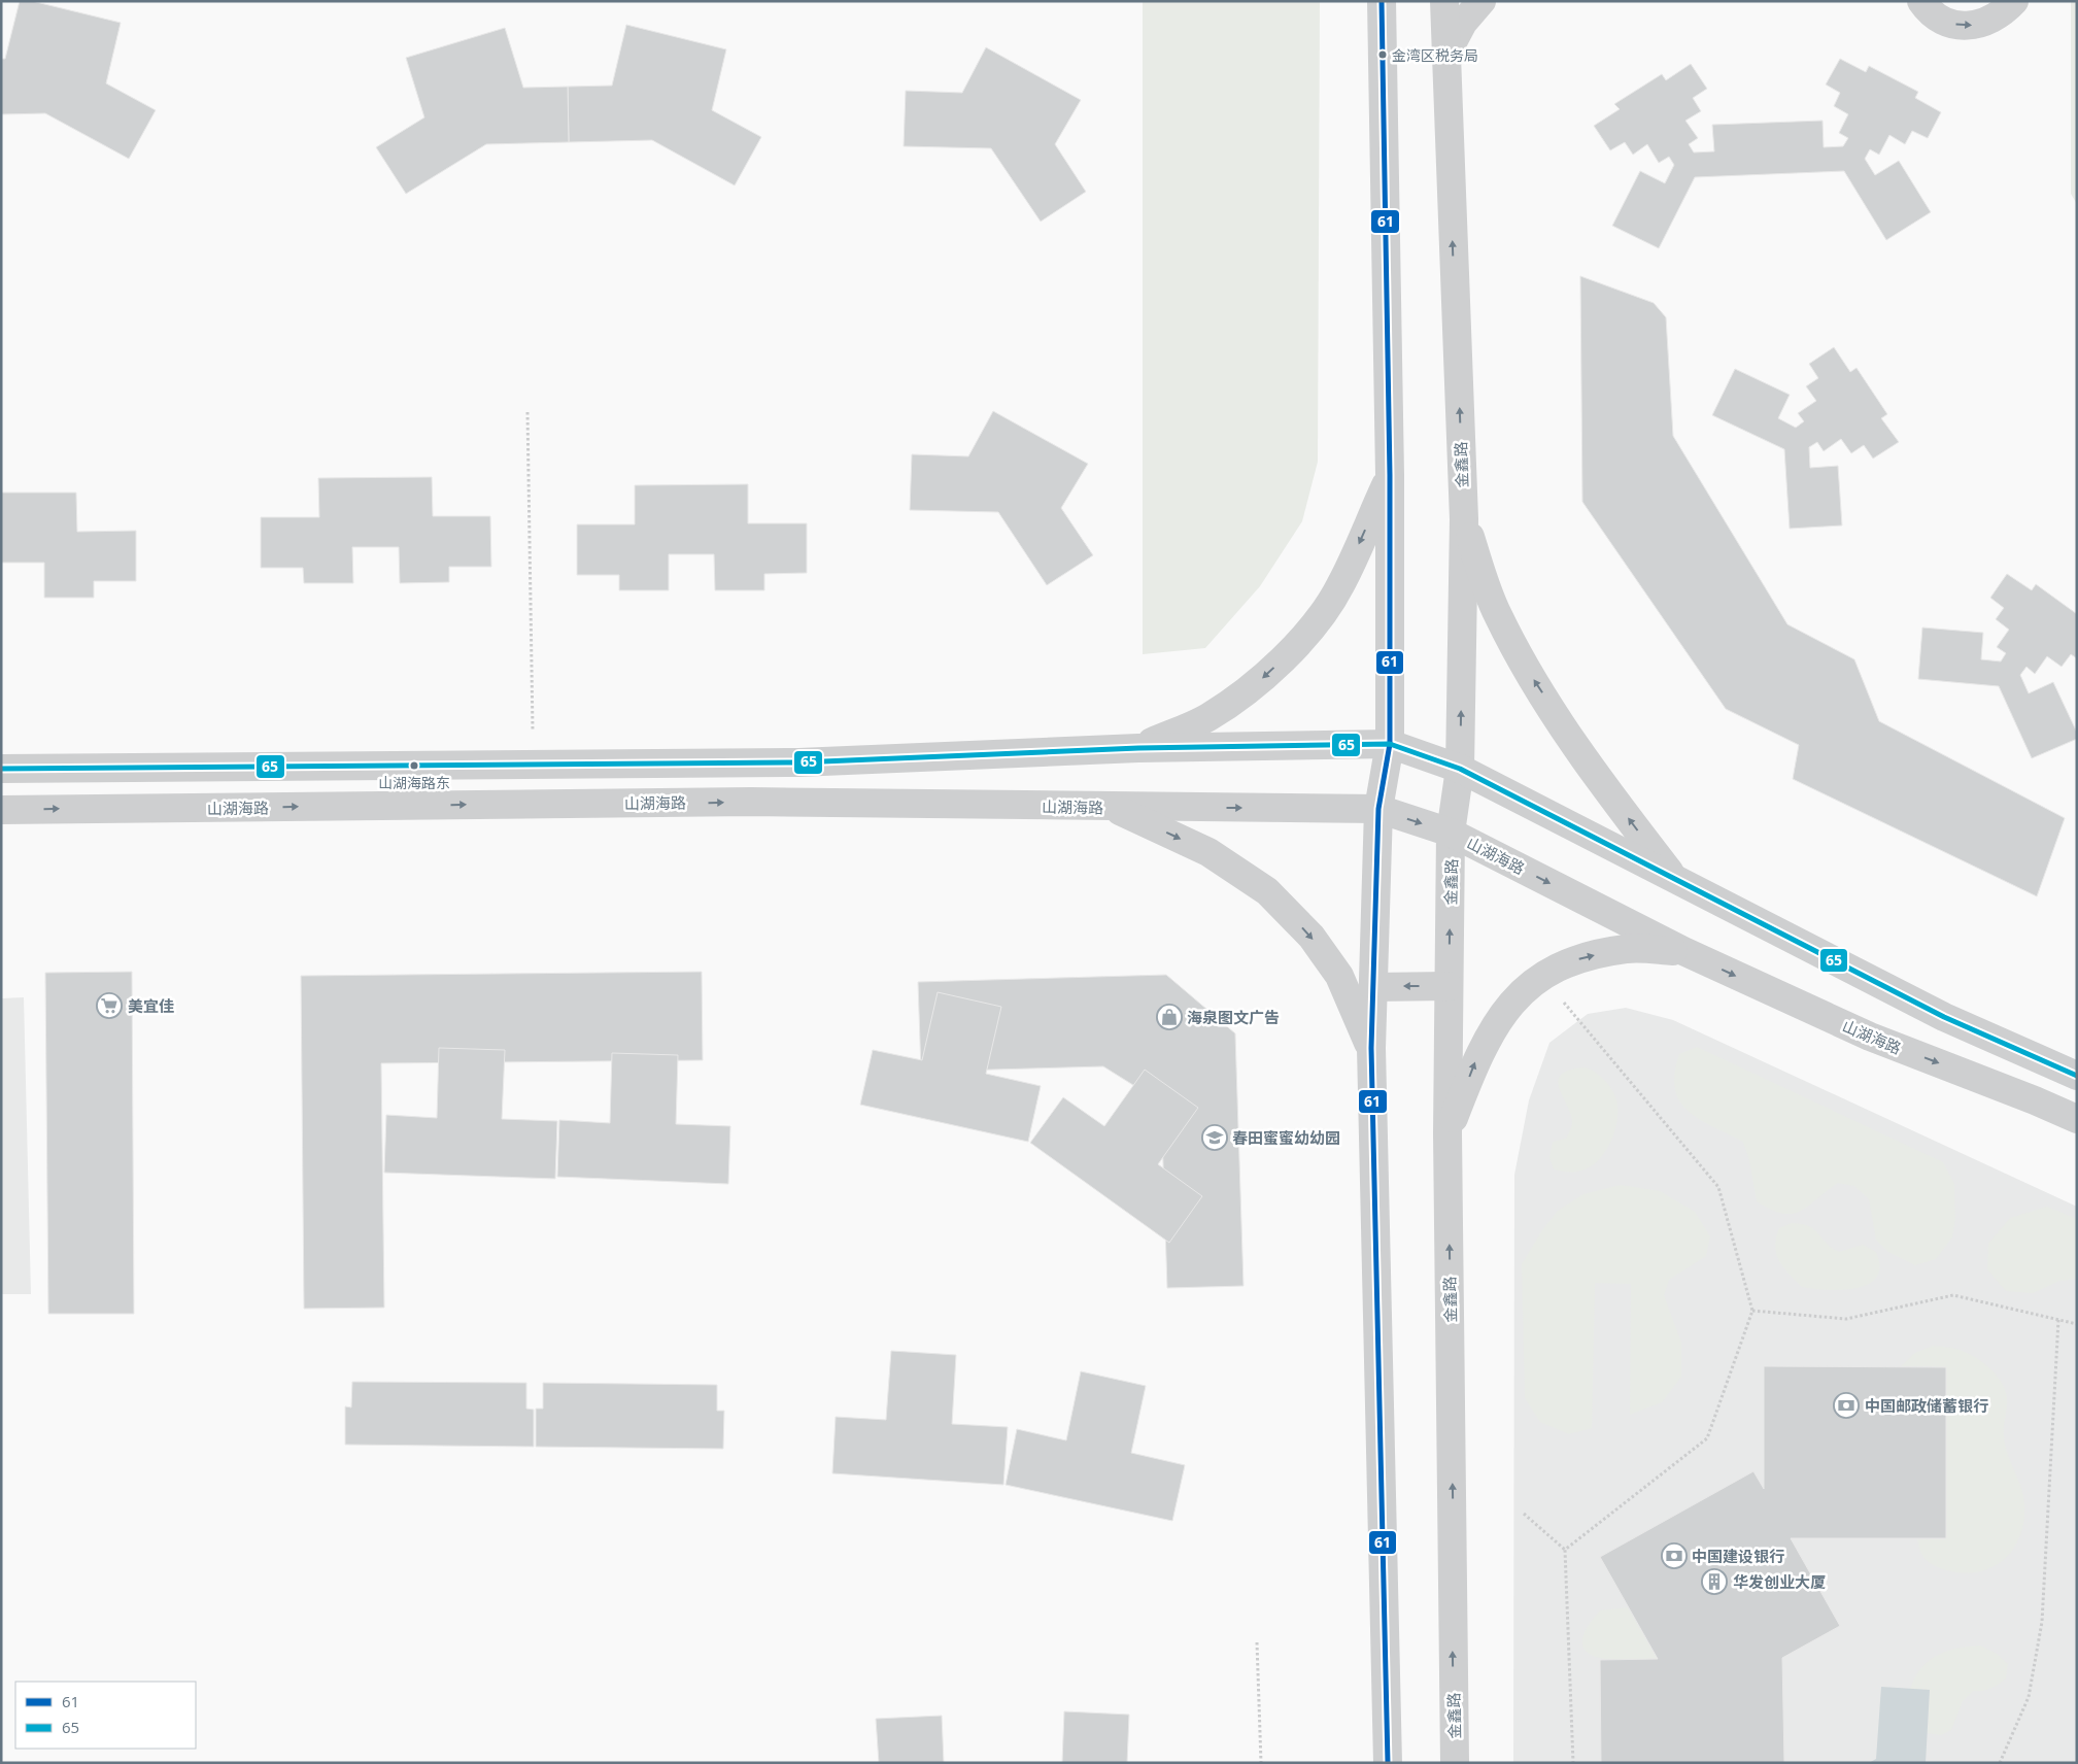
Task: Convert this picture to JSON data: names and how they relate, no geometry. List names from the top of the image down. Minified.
{"streets":{"street":["金鑫路","山湖海路"]},"crossings":[["金鑫路","山湖海路"]],"places":{"other":["金湾区税务局","山湖海路东"],"supermarket":["美宜佳"],"shop":["海泉图文广告"],"school or university":["春田蜜蜜幼幼园"],"bank":["中国邮政储蓄银行","中国建设银行"],"building":["华发创业大厦"]},"lines":["transit line 61","transit line 65"],"legend":["61","65"]}
